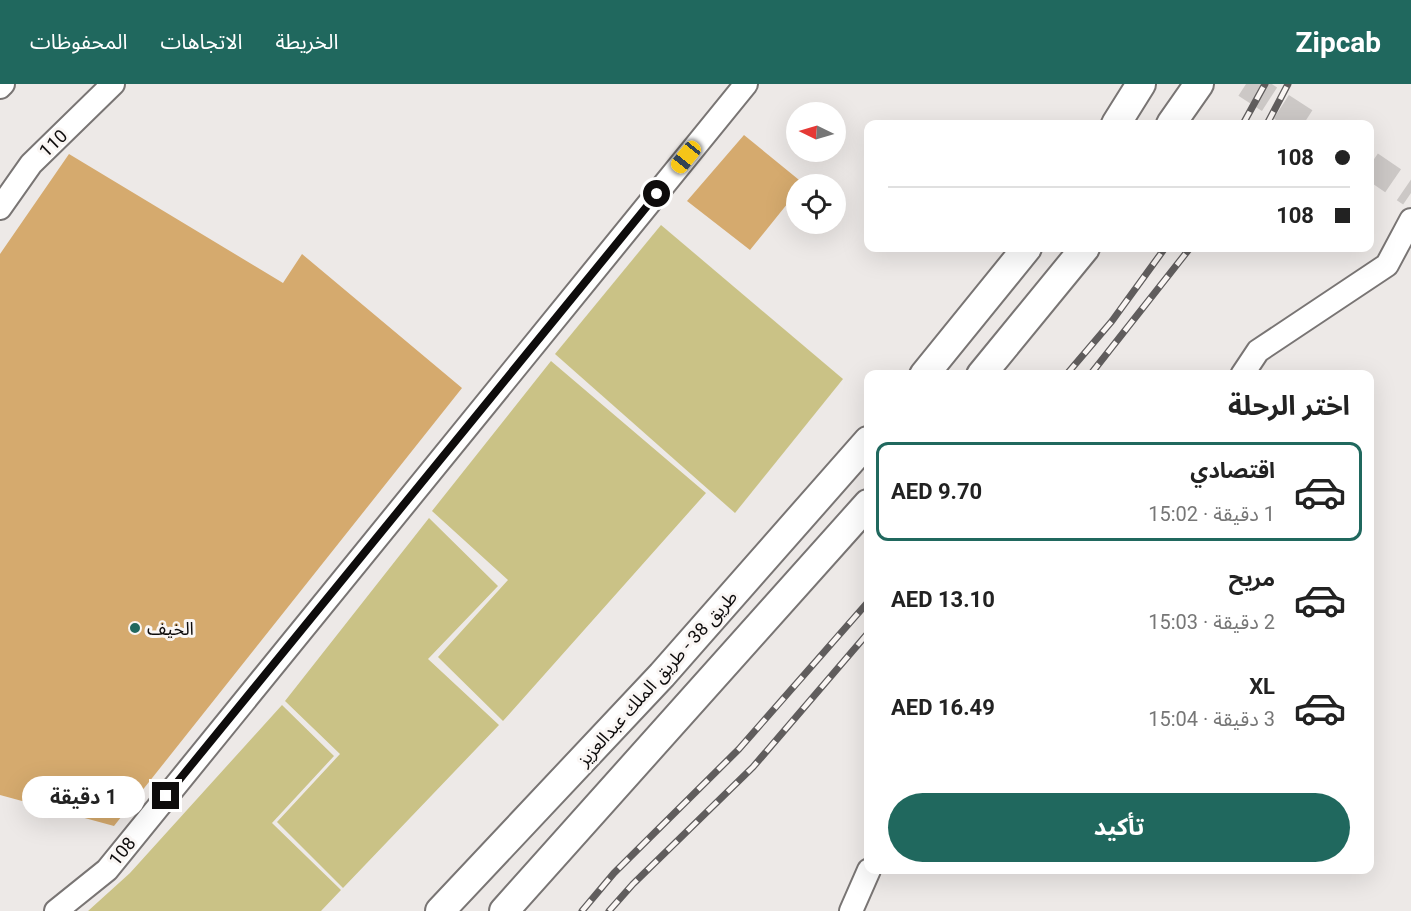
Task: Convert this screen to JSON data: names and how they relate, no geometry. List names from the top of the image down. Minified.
{"streets":{"main road":["طريق 38 - طريق الملك عبدالعزيز"],"street":["110","108"]},"places":["الخيف"],"north":"left","page":{"header":"Zipcab","nav":["الخريطة","الاتجاهات","المحفوظات"],"banner":["108","108"],"heading":"اختر الرحلة","list":[{"name":"اقتصادي","note":"1 دقيقة · 15:02","value":"AED 9.70"},{"name":"مريح","note":"2 دقيقة · 15:03","value":"AED 13.10"},{"name":"XL","note":"3 دقيقة · 15:04","value":"AED 16.49"}],"bubble":"1 دقيقة","buttons":"تأكيد"}}
